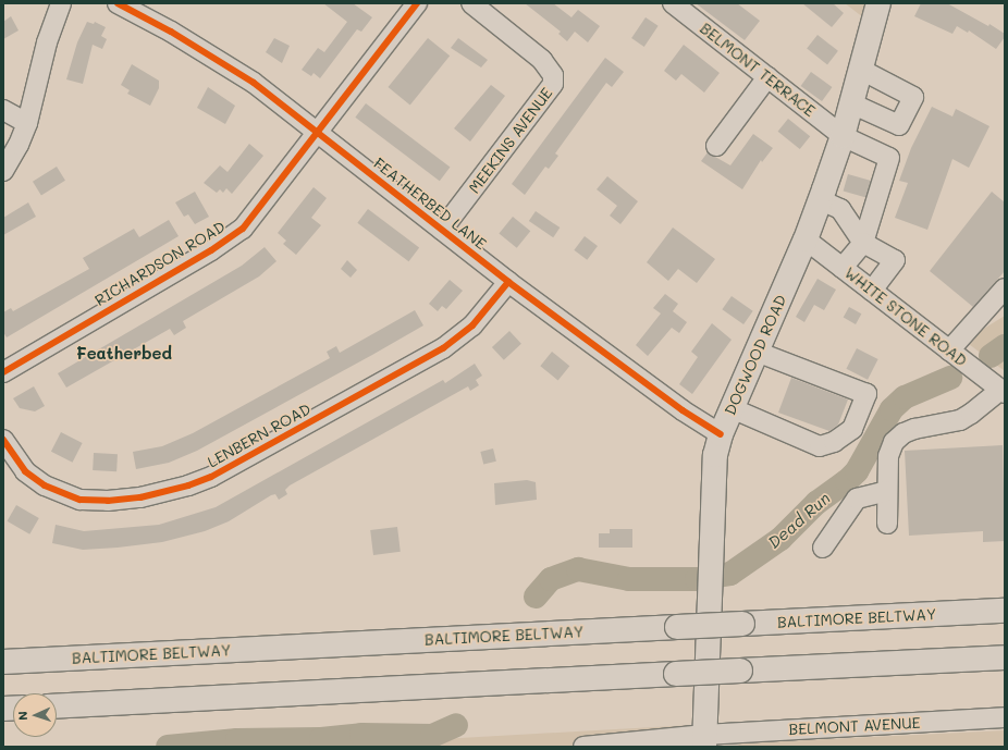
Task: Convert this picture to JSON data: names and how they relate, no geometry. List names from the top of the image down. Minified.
{"streets":{"main road":["DOGWOOD ROAD","BALTIMORE BELTWAY"],"street":["BELMONT TERRACE","MEEKINS AVENUE","FEATHERBED LANE","RICHARDSON ROAD","WHITE STONE ROAD","LENBERN ROAD","BELMONT AVENUE"]},"crossings":[["BELMONT TERRACE","DOGWOOD ROAD"],["MEEKINS AVENUE","FEATHERBED LANE"],["FEATHERBED LANE","RICHARDSON ROAD"],["FEATHERBED LANE","DOGWOOD ROAD"],["FEATHERBED LANE","LENBERN ROAD"],["WHITE STONE ROAD","DOGWOOD ROAD"],["DOGWOOD ROAD","BELMONT AVENUE"]],"districts":["Featherbed"],"water":["Dead Run"],"north":"left"}
